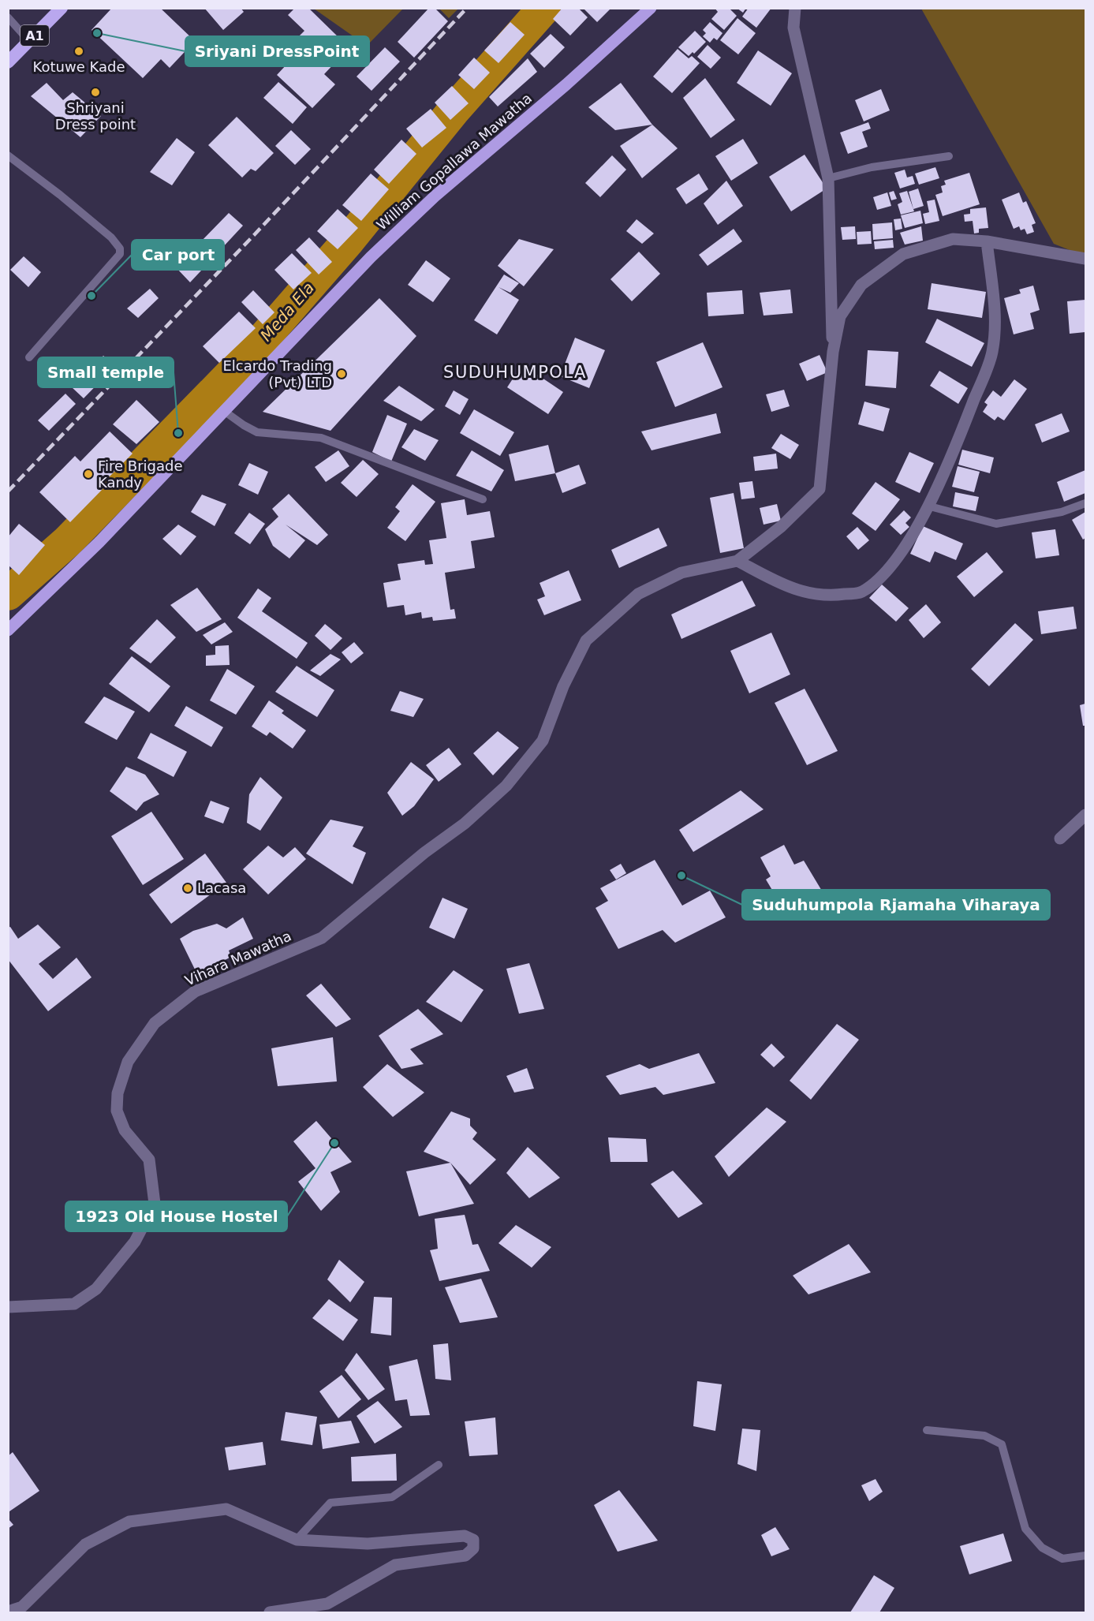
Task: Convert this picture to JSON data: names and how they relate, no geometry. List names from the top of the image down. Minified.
{"streets":{"highway":["A1"],"main road":["William Gopallawa Mawatha"],"street":["Vihara Mawatha"]},"districts":["SUDUHUMPOLA"],"water":["Meda Ela"],"places":["Sriyani DressPoint","Kotuwe Kade","Shriyani Dress point","Car port","Elcardo Trading (Pvt) LTD","Small temple","Fire Brigade Kandy","Suduhumpola Rjamaha Viharaya","Lacasa","1923 Old House Hostel"]}
